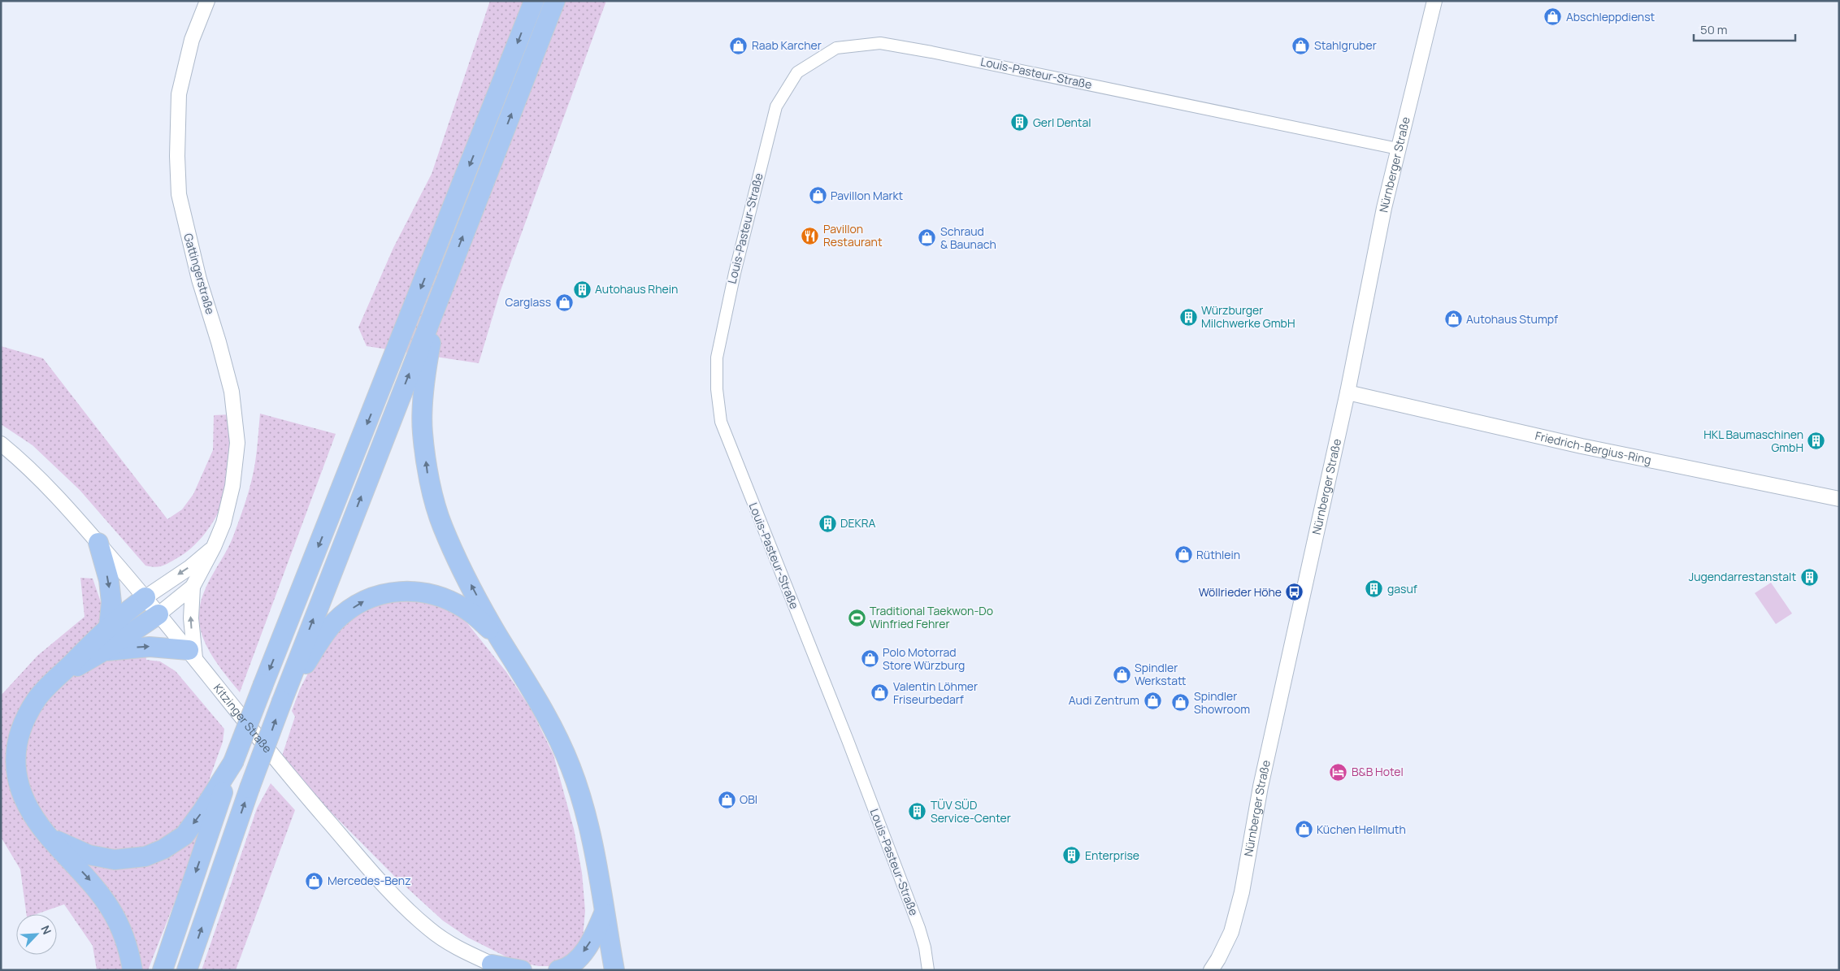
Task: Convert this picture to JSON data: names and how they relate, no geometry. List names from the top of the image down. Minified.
{"streets":{"street":["Louis-Pasteur-Straße","Nürnberger Straße","Gattingerstraße","Friedrich-Bergius-Ring","Kitzinger Straße"]},"crossings":[["Louis-Pasteur-Straße","Nürnberger Straße"],["Nürnberger Straße","Friedrich-Bergius-Ring"],["Gattingerstraße","Kitzinger Straße"]],"places":{"shop":["Abschleppdienst","Raab Karcher","Stahlgruber","Pavillon Markt","Schraud & Baunach","Carglass","Autohaus Stumpf","Rüthlein","Polo Motorrad Store Würzburg","Spindler Werkstatt","Valentin Löhmer Friseurbedarf","Audi Zentrum","Spindler Showroom","OBI","Küchen Hellmuth","Mercedes-Benz"],"building":["Gerl Dental","Autohaus Rhein","Würzburger Milchwerke GmbH","HKL Baumaschinen GmbH","DEKRA","Jugendarrestanstalt","gasuf","TÜV SÜD Service-Center","Enterprise"],"restaurant":["Pavillon Restaurant"],"bus stop":["Wöllrieder Höhe"],"sports":["Traditional Taekwon-Do Winfried Fehrer"],"hotel":["B&B Hotel"]},"scale_bar":"50 m","north":"top right"}
